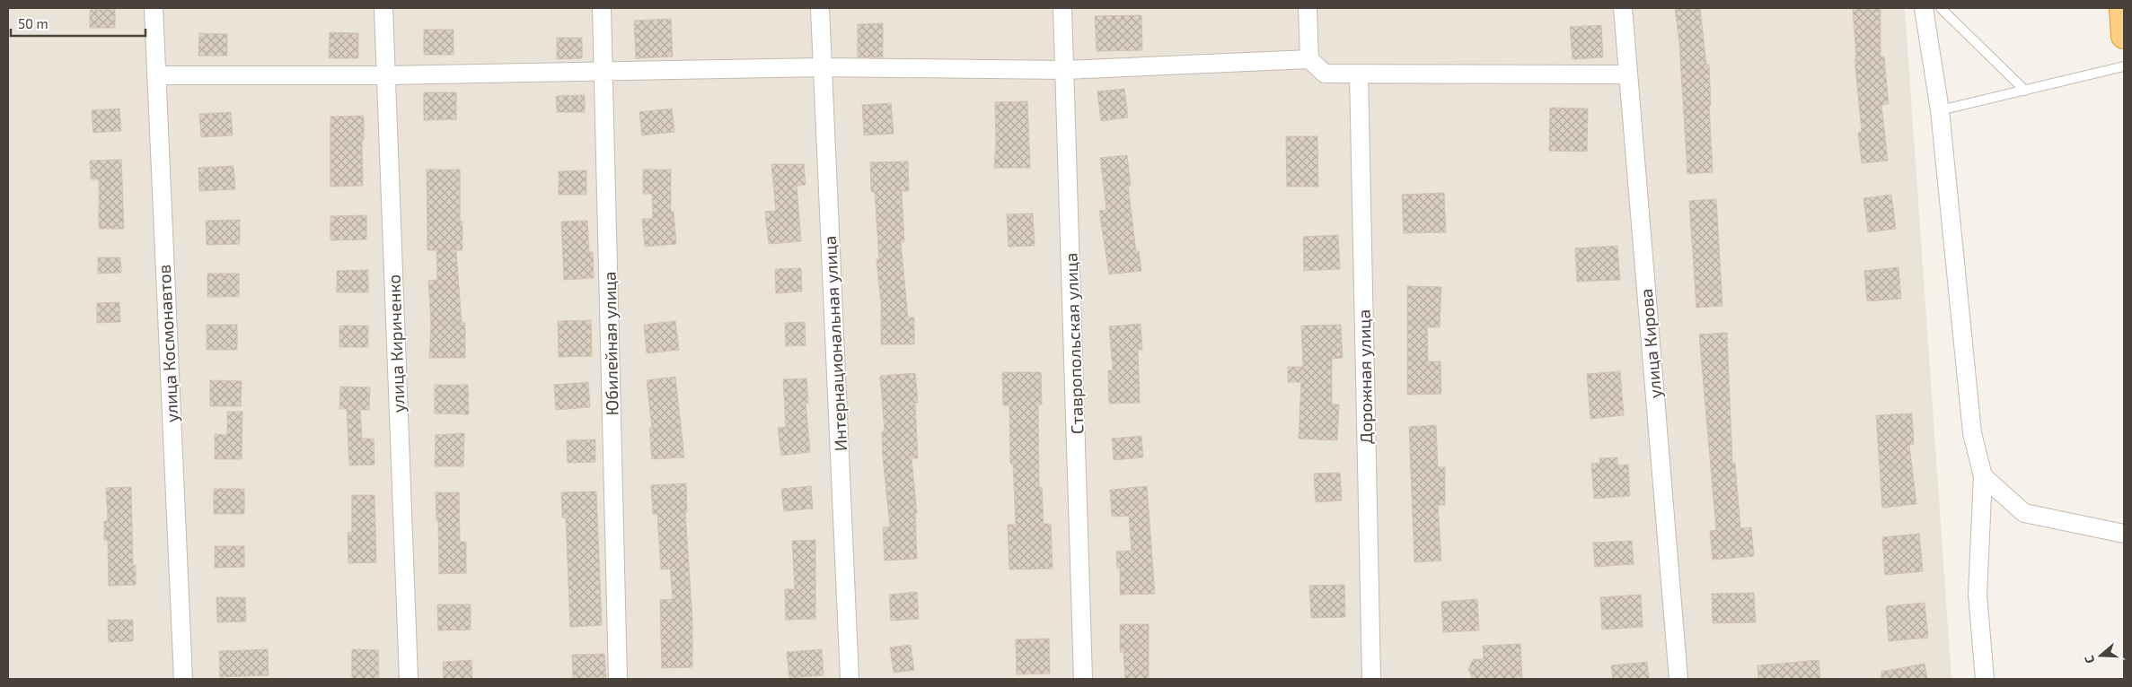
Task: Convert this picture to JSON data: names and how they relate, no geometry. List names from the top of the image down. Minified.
{"streets":{"street":["улица Космонавтов","улица Кириченко","Юбилейная улица","Интернациональная улица","Ставропольская улица","улица Кирова","Дорожная улица"]},"scale_bar":"50 m","north":"left"}
